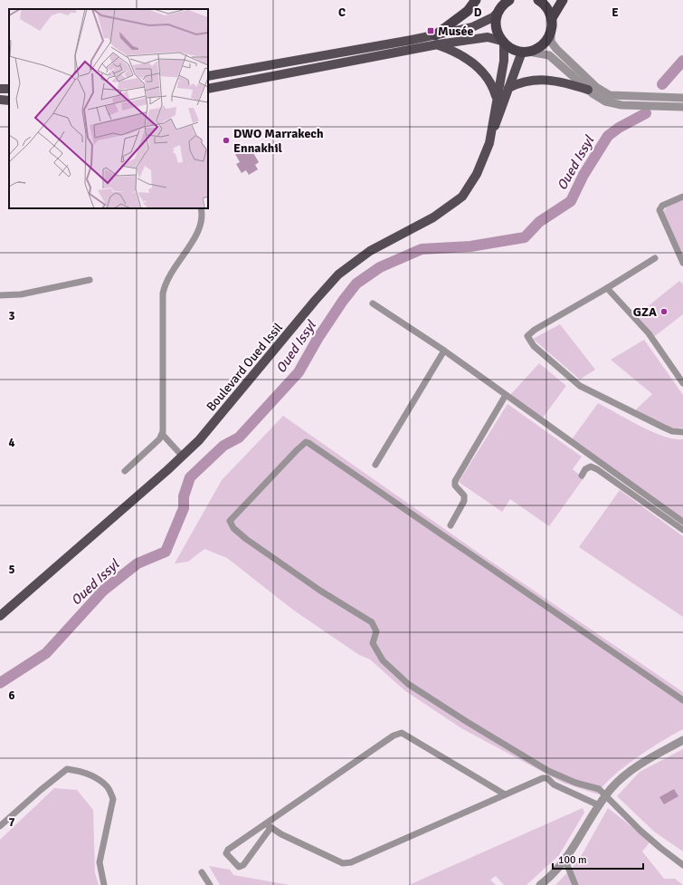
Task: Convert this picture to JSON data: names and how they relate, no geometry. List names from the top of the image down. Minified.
{"streets":{"main road":["Boulevard Oued Issil"]},"water":["Oued Issyl"],"places":{"transit":["Musée"],"other":["DWO Marrakech Ennakhil","GZA"]},"scale_bar":"100 m","grid":{"columns":["C","D","E"],"rows":["3","4","5","6","7"]}}
